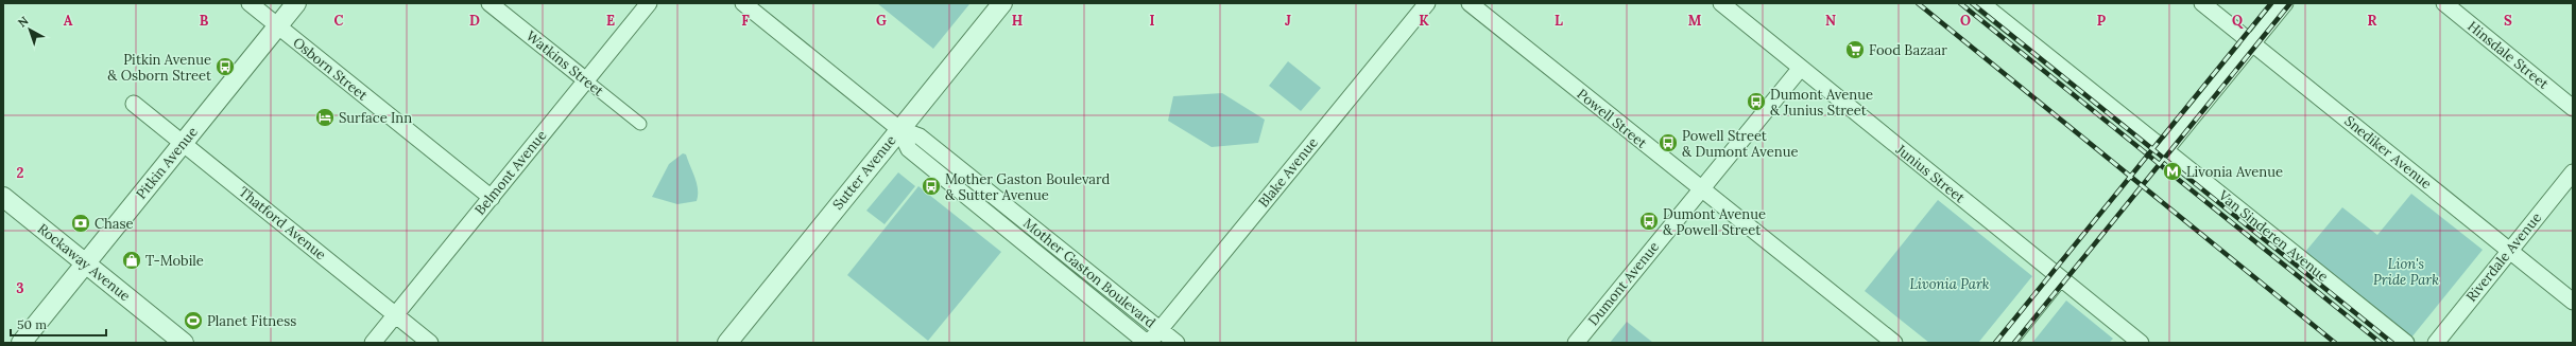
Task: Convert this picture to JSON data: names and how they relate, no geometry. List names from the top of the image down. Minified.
{"streets":{"street":["Hinsdale Street","Watkins Street","Osborn Street","Powell Street","Snediker Avenue","Pitkin Avenue","Belmont Avenue","Sutter Avenue","Blake Avenue","Junius Street","Thatford Avenue","Van Sinderen Avenue","Riverdale Avenue","Rockaway Avenue","Mother Gaston Boulevard","Dumont Avenue"]},"crossings":[["Watkins Street","Belmont Avenue"],["Osborn Street","Pitkin Avenue"],["Osborn Street","Belmont Avenue"],["Powell Street","Dumont Avenue"],["Snediker Avenue","Riverdale Avenue"],["Pitkin Avenue","Thatford Avenue"],["Pitkin Avenue","Rockaway Avenue"],["Belmont Avenue","Thatford Avenue"],["Sutter Avenue","Mother Gaston Boulevard"],["Blake Avenue","Mother Gaston Boulevard"],["Junius Street","Dumont Avenue"]],"parks":["Lion's Pride Park","Livonia Park"],"places":{"supermarket":["Food Bazaar"],"bus stop":["Pitkin Avenue & Osborn Street","Dumont Avenue & Junius Street","Powell Street & Dumont Avenue","Mother Gaston Boulevard & Sutter Avenue","Dumont Avenue & Powell Street"],"hotel":["Surface Inn"],"metro station":["Livonia Avenue"],"bank":["Chase"],"shop":["T-Mobile"],"sports":["Planet Fitness"]},"scale_bar":"50 m","north":"top left","grid":{"columns":["A","B","C","D","E","F","G","H","I","J","K","L","M","N","O","P","Q","R","S"],"rows":["2","3"]}}
